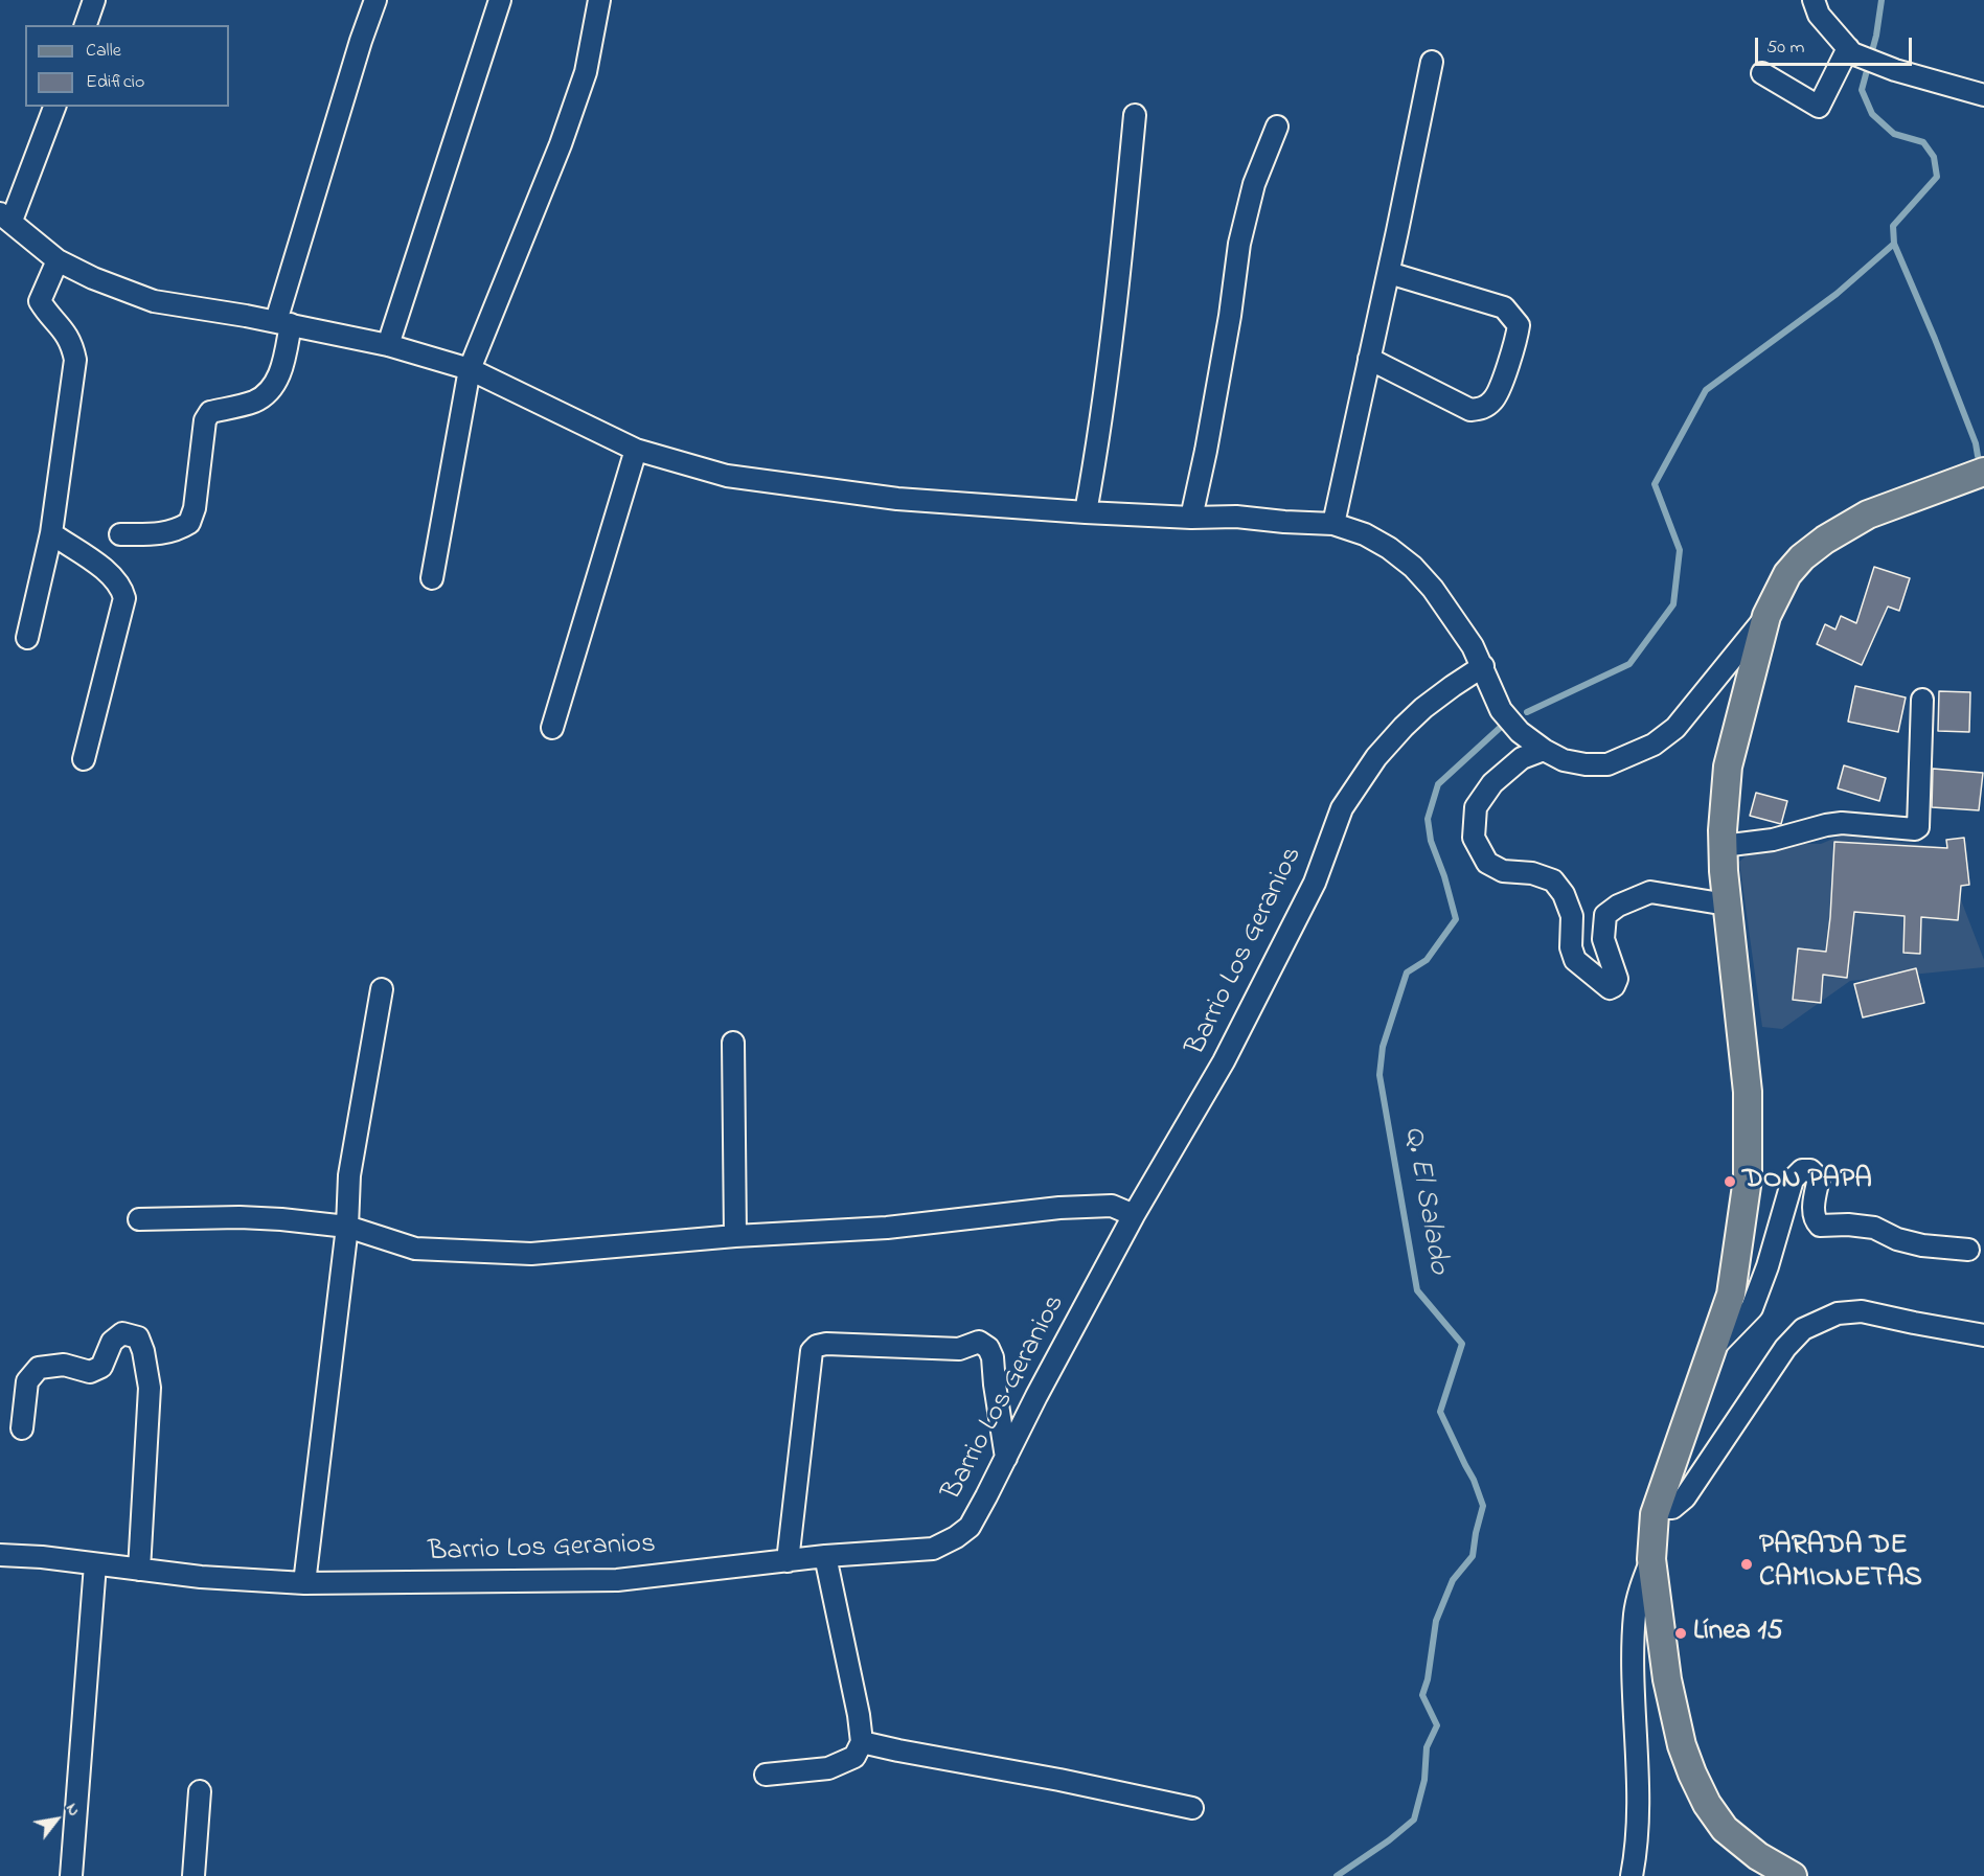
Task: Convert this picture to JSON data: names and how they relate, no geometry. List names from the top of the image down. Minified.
{"streets":{"street":["Barrio Los Geranios"]},"water":["Q. El Salado"],"places":["DON PAPA","PARADA DE CAMIONETAS","Línea 15"],"legend":["Calle","Edificio"],"scale_bar":"50 m","north":"top right"}
